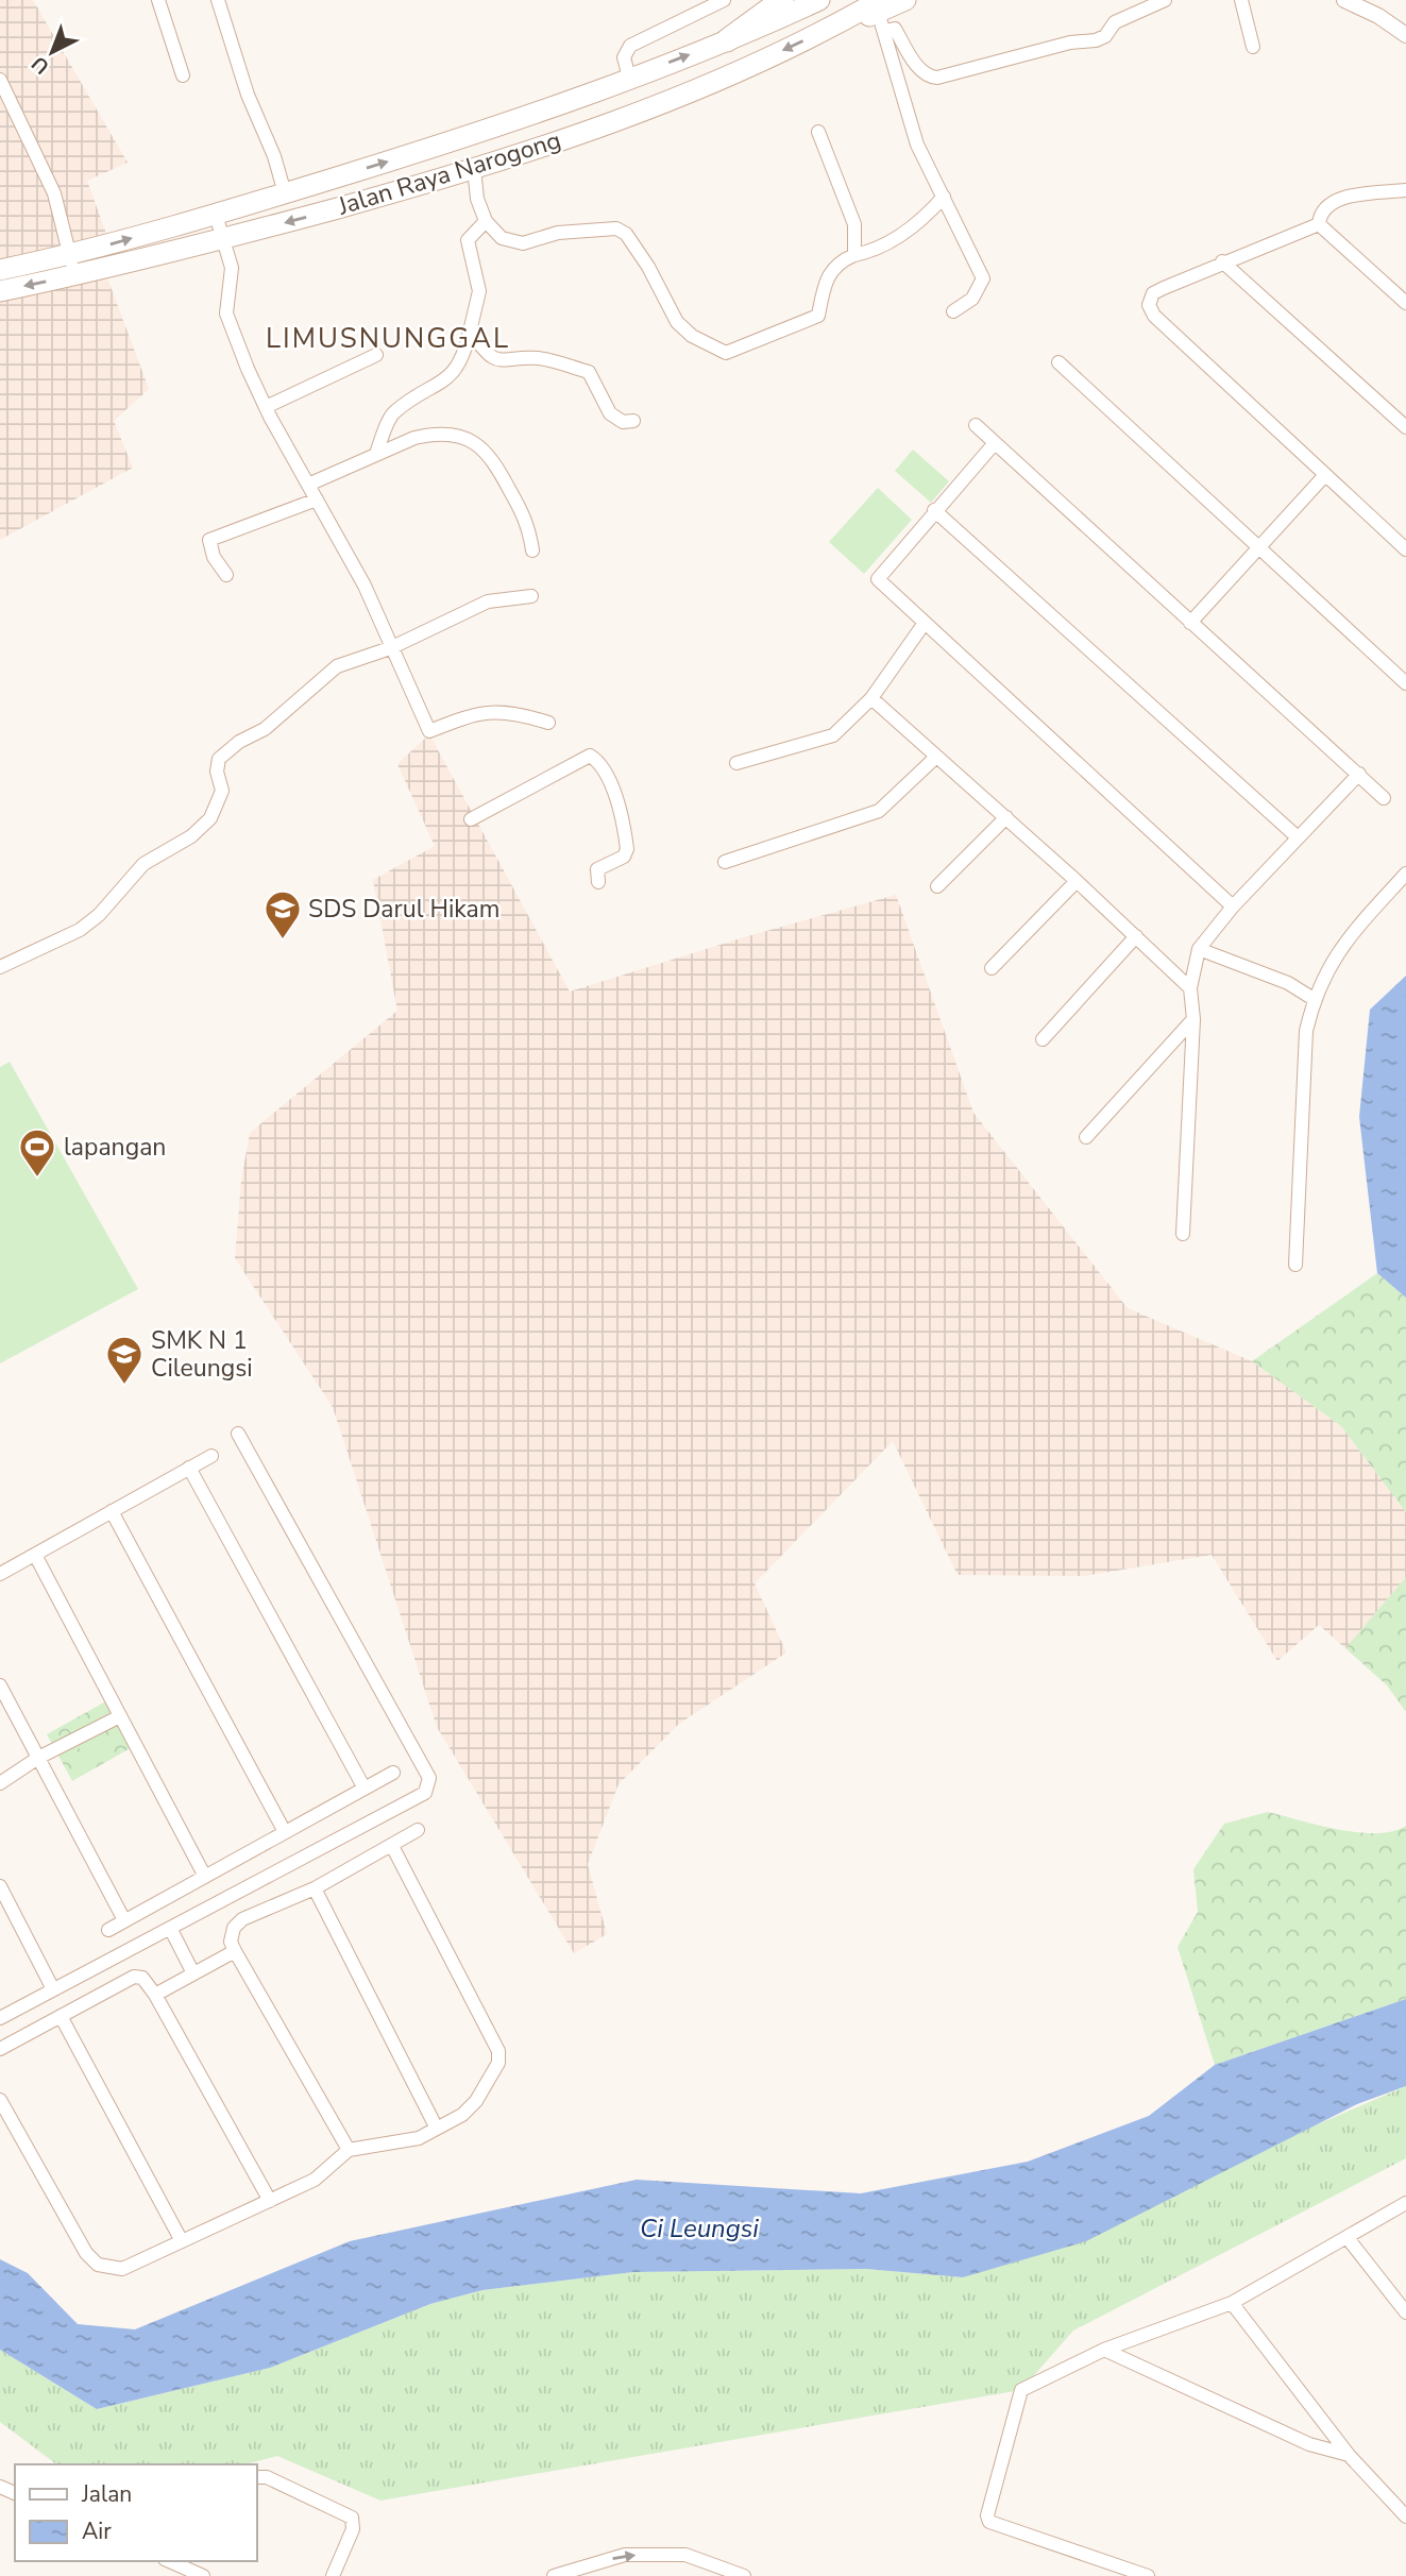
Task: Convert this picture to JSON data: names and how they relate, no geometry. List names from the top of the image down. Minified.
{"streets":{"main road":["Jalan Raya Narogong"]},"districts":["LIMUSNUNGGAL"],"water":["Ci Leungsi"],"places":{"school or university":["SDS Darul Hikam","SMK N 1 Cileungsi"],"sports":["lapangan"]},"legend":["Jalan","Air"],"north":"bottom left"}
